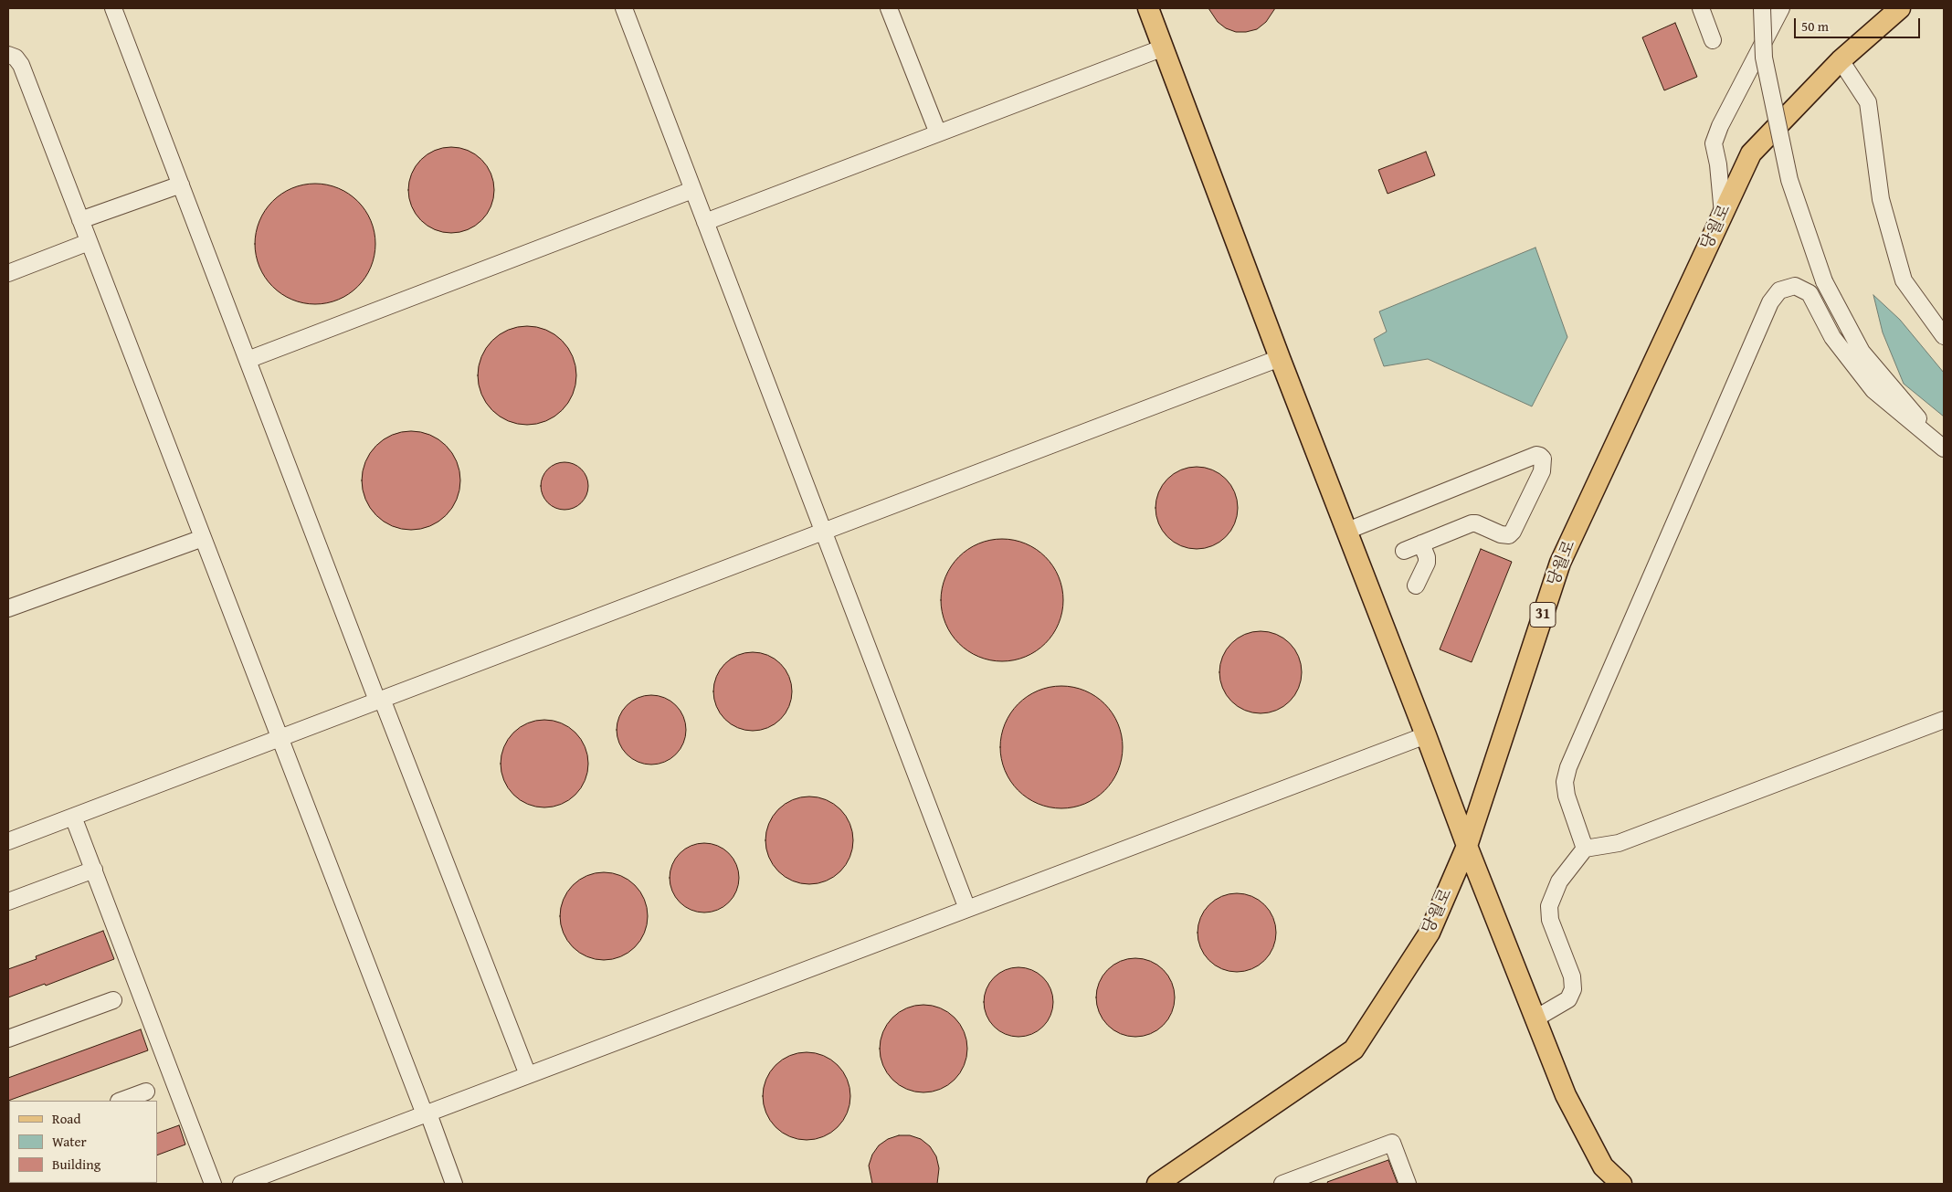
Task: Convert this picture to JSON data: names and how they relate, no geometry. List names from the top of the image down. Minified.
{"streets":{"main road":["당월로","31"]},"legend":["Road","Water","Building"],"scale_bar":"50 m"}
